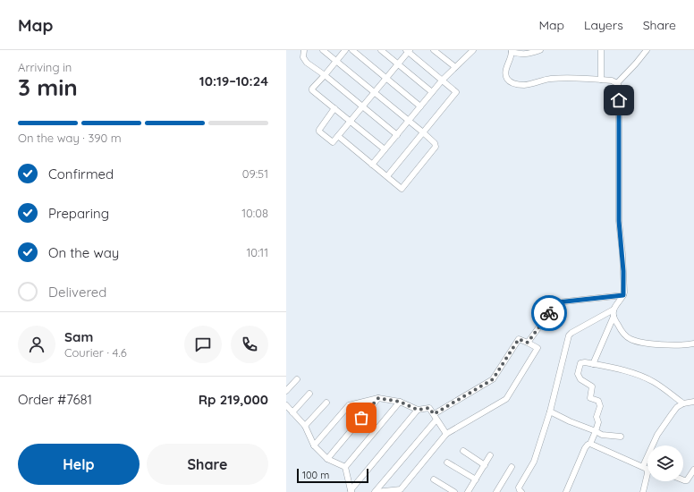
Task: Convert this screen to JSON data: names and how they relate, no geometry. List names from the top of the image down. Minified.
{"scale_bar":"100 m","page":{"header":"Map","nav":["Map","Layers","Share"],"heading":["3 min","Arriving in","10:19–10:24"],"panel":["Sam","Courier · 4.6","Order #7681","Rp 219,000"],"bar":"On the way · 390 m","list":[["Confirmed","09:51"],["Preparing","10:08"],["On the way","10:11"],"Delivered"],"buttons":["Help","Share"],"scale":"100 m"}}
